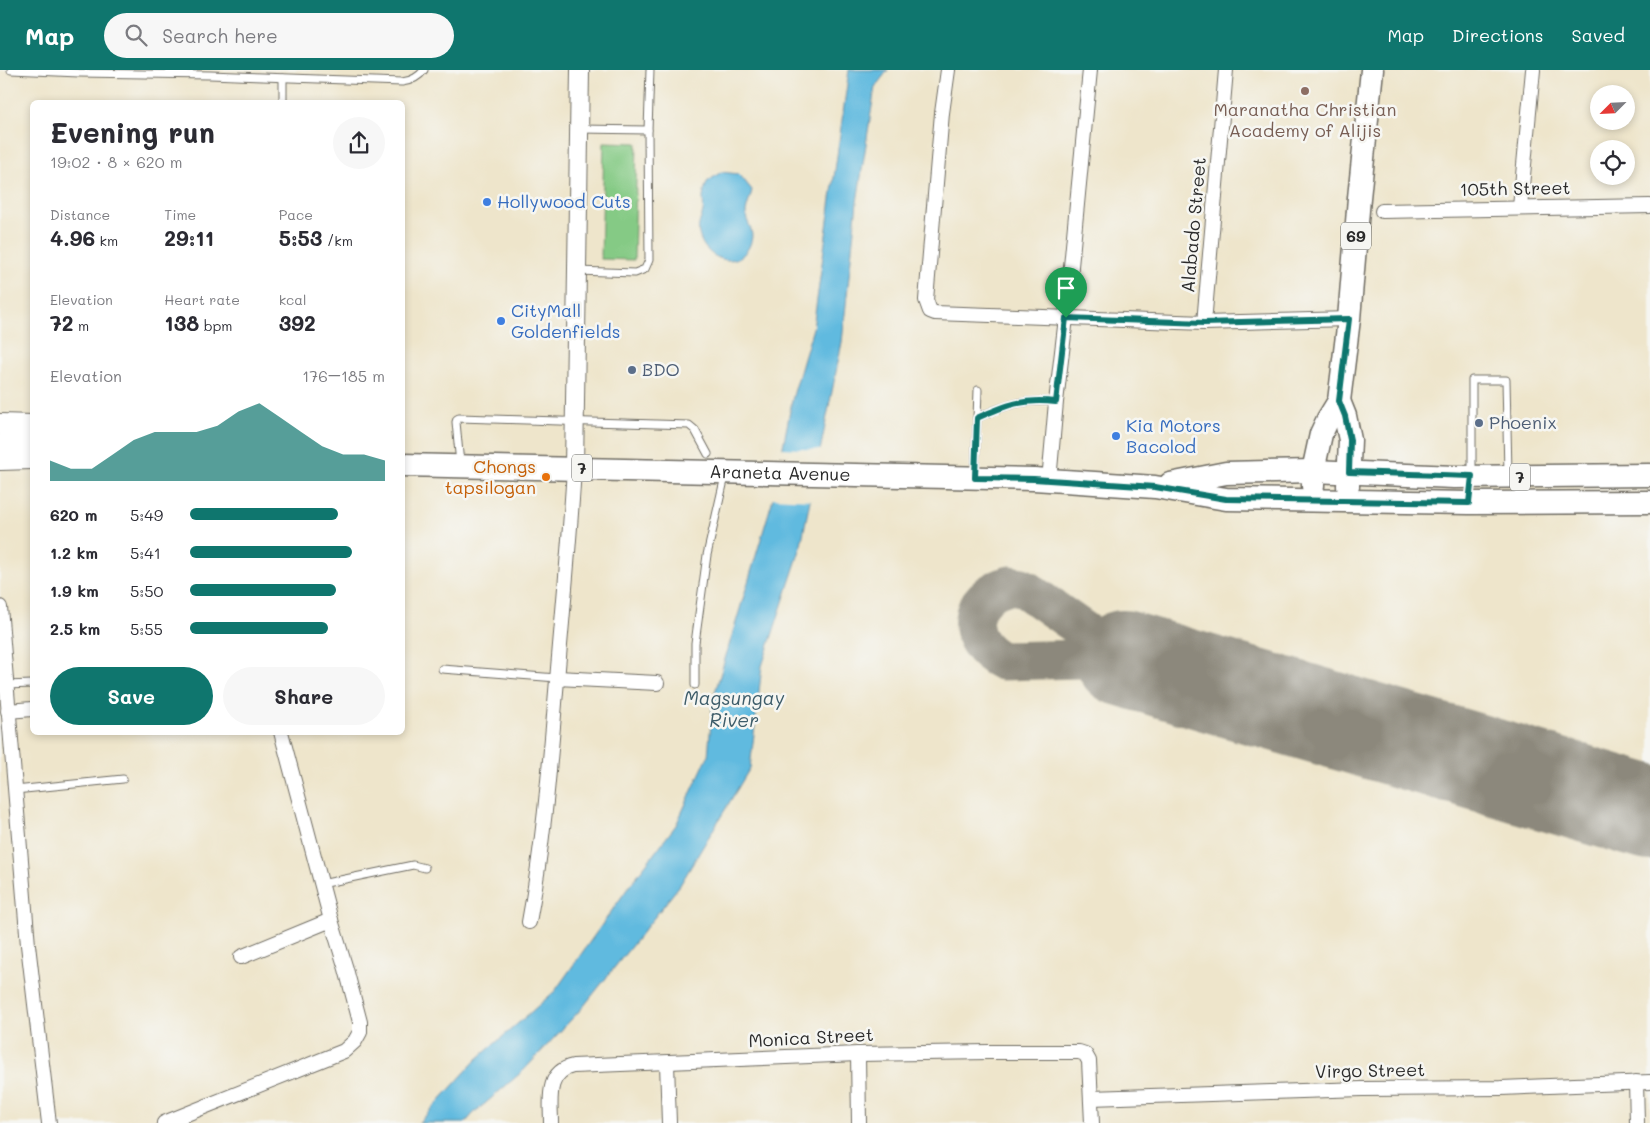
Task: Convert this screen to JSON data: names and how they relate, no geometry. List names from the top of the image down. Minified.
{"streets":{"main road":["69","7","Araneta Avenue"],"street":["105th Street","Alabado Street","Monica Street","Virgo Street"]},"crossings":[["69","Araneta Avenue"],["Monica Street","Virgo Street"]],"water":["Magsungay River"],"places":["Maranatha Christian Academy of Alijis","Hollywood Cuts","CityMall Goldenfields","BDO","Phoenix","Kia Motors Bacolod","Chongs tapsilogan"],"north":"bottom left","page":{"header":"Map","search":"Search here","nav":["Map","Directions","Saved"],"heading":["Evening run","19:02 · 8 × 620 m"],"stats":[["Distance","4.96 km"],["Time","29:11"],["Pace","5:53 /km"],["Elevation","72 m"],["Heart rate","138 bpm"],["kcal","392"]],"chart":["Elevation","176–185 m"],"list":[{"name":"620 m","note":"5:49"},{"name":"1.2 km","note":"5:41"},{"name":"1.9 km","note":"5:50"},{"name":"2.5 km","note":"5:55"}],"buttons":["Save","Share"]}}
